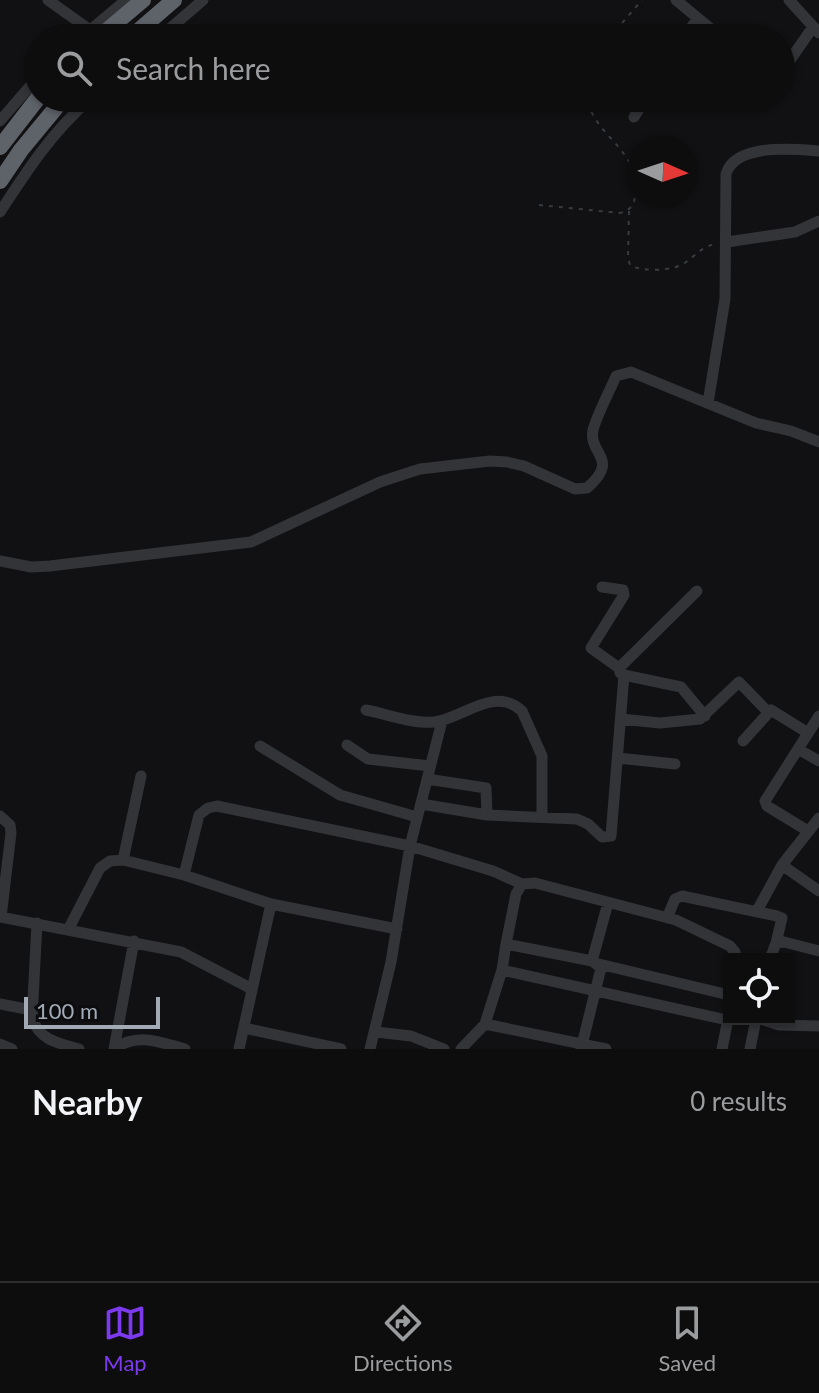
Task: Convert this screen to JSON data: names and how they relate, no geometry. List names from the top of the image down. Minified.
{"scale_bar":"100 m","north":"right","page":{"search":"Search here","scale":"100 m","heading":["Nearby","0 results"],"nav":["Map","Directions","Saved"]}}
